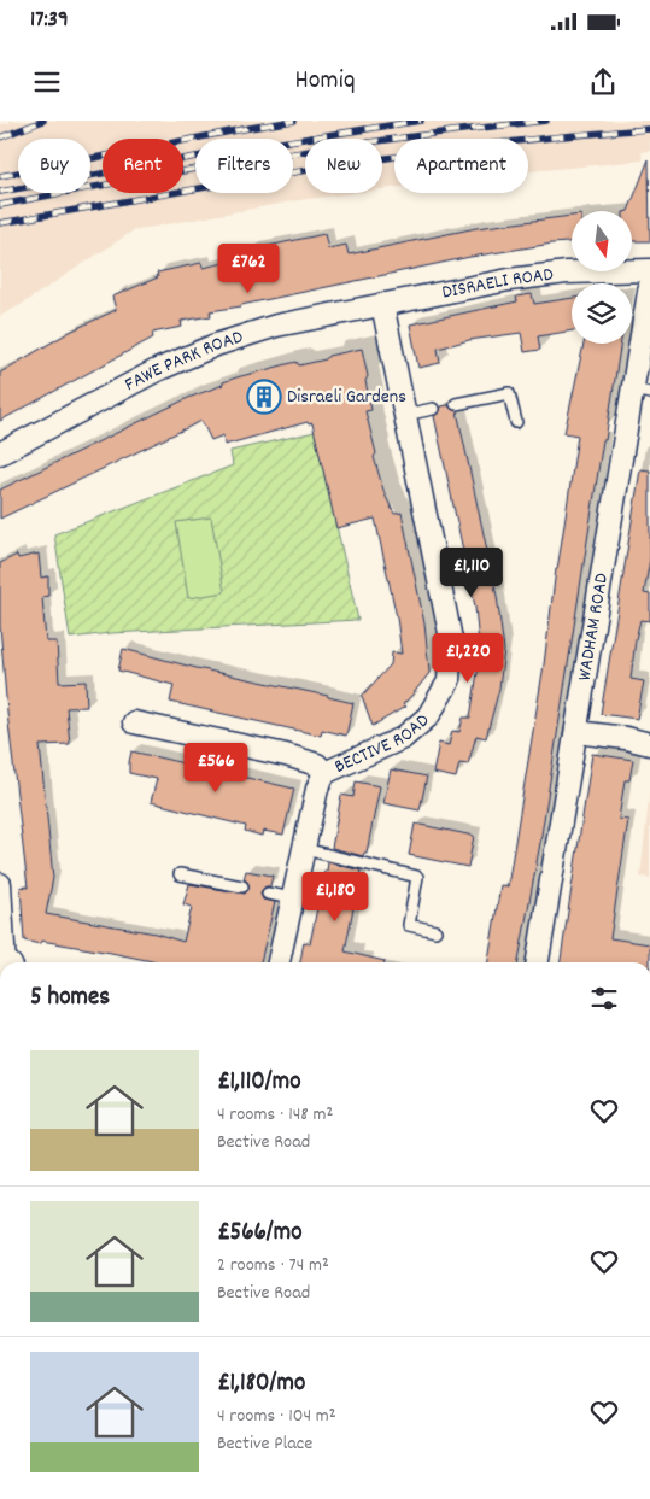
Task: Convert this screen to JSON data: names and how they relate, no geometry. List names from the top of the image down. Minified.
{"streets":{"street":["DISRAELI ROAD","FAWE PARK ROAD","WADHAM ROAD","BECTIVE ROAD"]},"crossings":[["DISRAELI ROAD","FAWE PARK ROAD"],["DISRAELI ROAD","BECTIVE ROAD"],["FAWE PARK ROAD","BECTIVE ROAD"]],"places":{"building":["Disraeli Gardens"]},"north":"bottom","page":{"status":"17:39","header":"Homiq","chip":["Buy","Rent","Filters","New","Apartment"],"price":["£762","£1,110","£1,220","£566","£1,180"],"heading":"5 homes","list":[{"name":"£1,110/mo","note":"4 rooms · 148 m² · Bective Road"},{"name":"£566/mo","note":"2 rooms · 74 m² · Bective Road"},{"name":"£1,180/mo","note":"4 rooms · 104 m² · Bective Place"}]}}
